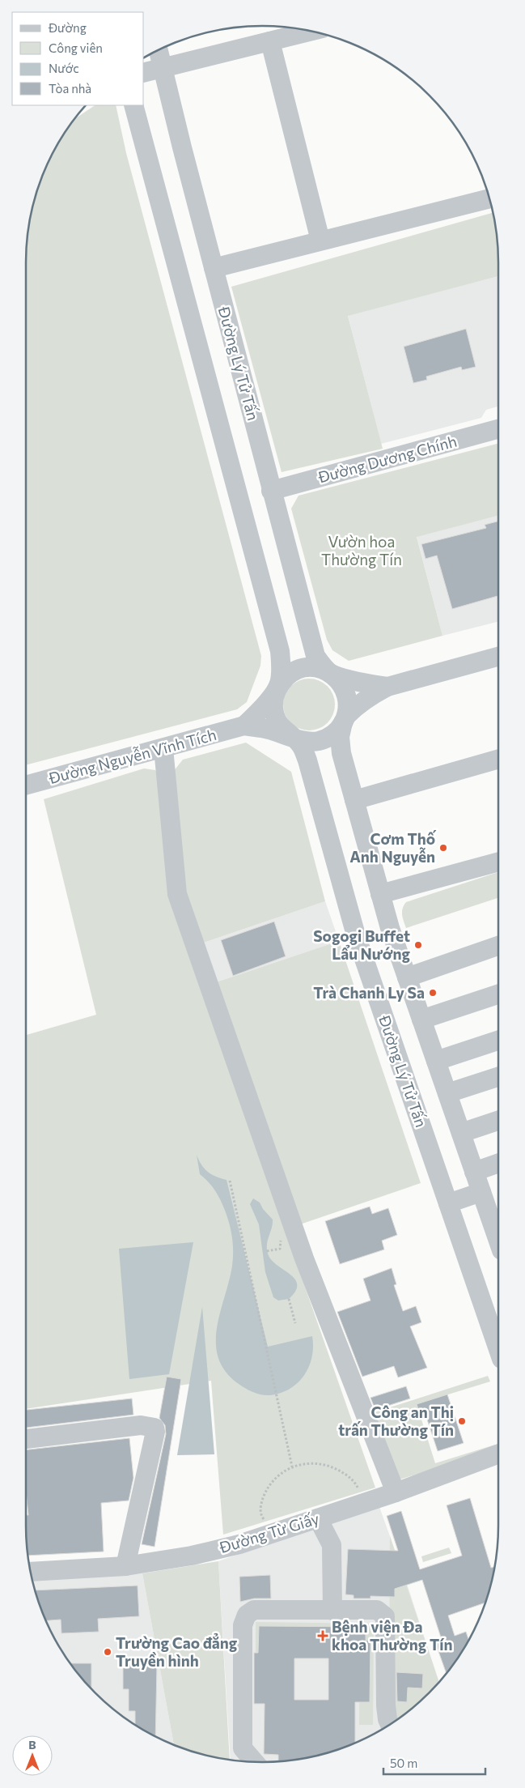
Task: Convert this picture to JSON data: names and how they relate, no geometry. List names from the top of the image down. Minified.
{"streets":{"street":["Đường Lý Tử Tấn","Đường Dương Chính","Đường Nguyễn Vĩnh Tích","Đường Từ Giấy"]},"crossings":[["Đường Lý Tử Tấn","Đường Dương Chính"]],"parks":["Vườn hoa Thường Tín"],"places":{"other":["Cơm Thố Anh Nguyễn","Sogogi Buffet Lẩu Nướng","Trà Chanh Ly Sa","Công an Thị trấn Thường Tín","Trường Cao đẳng Truyền hình"],"health":["Bệnh viện Đa khoa Thường Tín"]},"legend":["Đường","Công viên","Nước","Tòa nhà"],"scale_bar":"50 m","north":"top"}
